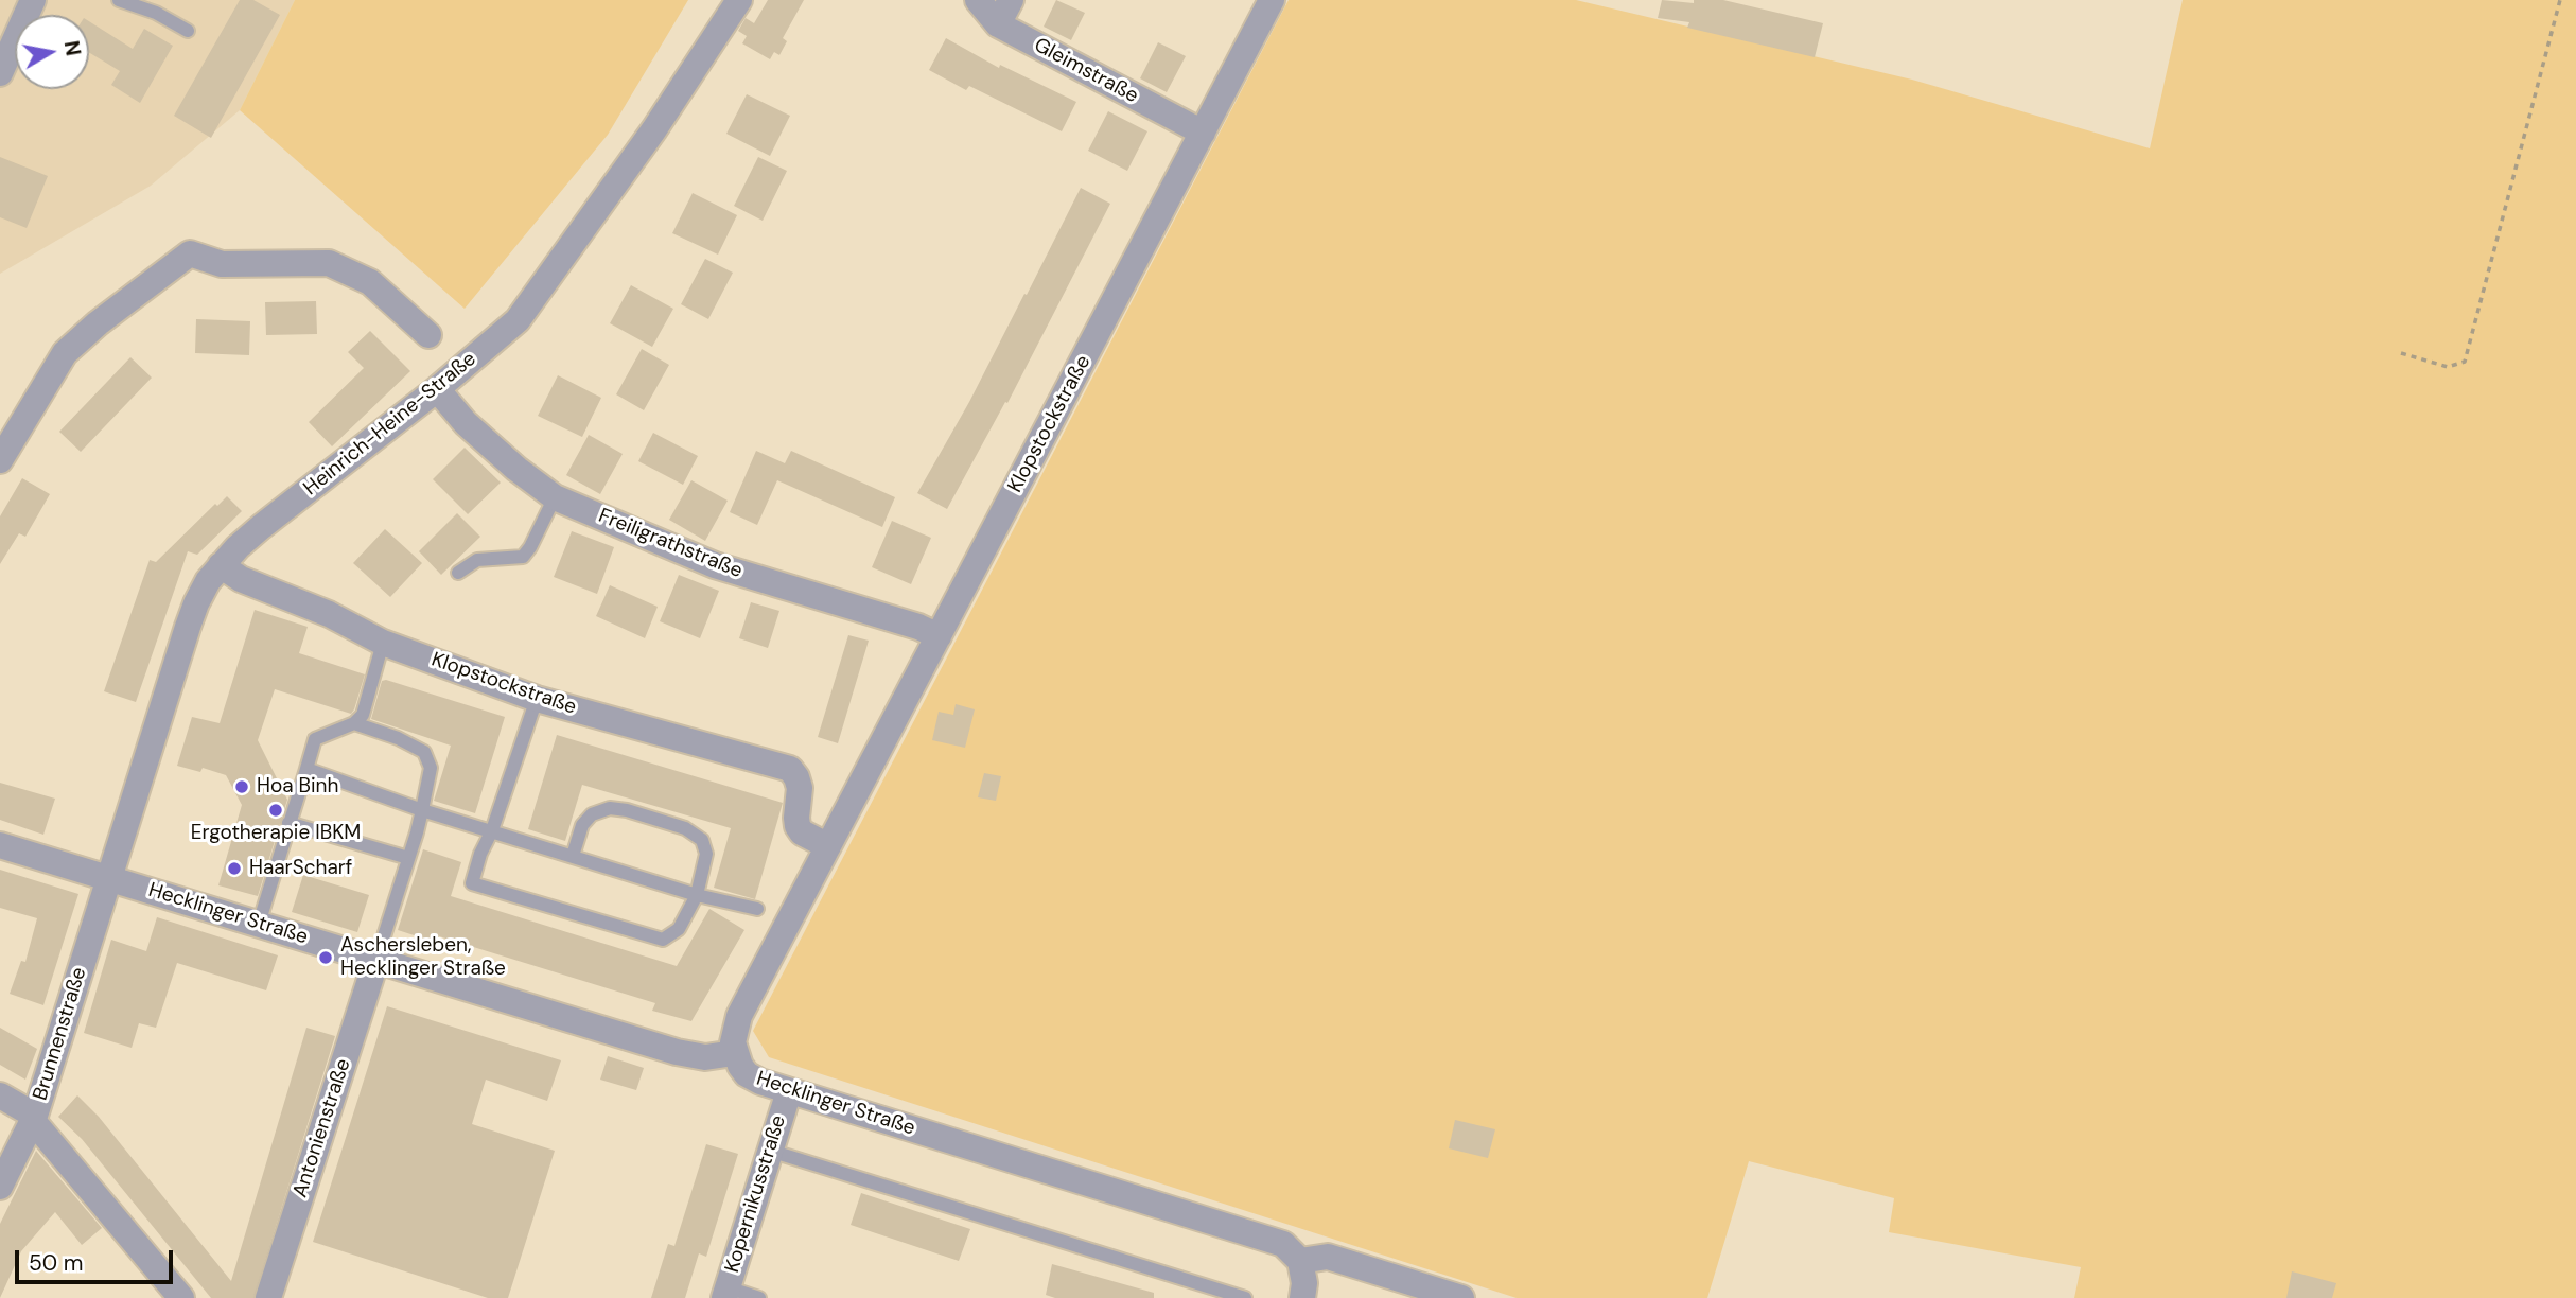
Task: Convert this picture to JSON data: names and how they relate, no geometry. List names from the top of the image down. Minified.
{"streets":{"street":["Gleimstraße","Heinrich-Heine-Straße","Klopstockstraße","Freiligrathstraße","Hecklinger Straße","Brunnenstraße","Antonienstraße","Kopernikusstraße"]},"crossings":[["Gleimstraße","Klopstockstraße"],["Heinrich-Heine-Straße","Klopstockstraße"],["Heinrich-Heine-Straße","Freiligrathstraße"],["Heinrich-Heine-Straße","Hecklinger Straße"],["Heinrich-Heine-Straße","Brunnenstraße"],["Klopstockstraße","Freiligrathstraße"],["Klopstockstraße","Hecklinger Straße"],["Hecklinger Straße","Brunnenstraße"],["Hecklinger Straße","Antonienstraße"],["Hecklinger Straße","Kopernikusstraße"]],"places":["Hoa Binh","Ergotherapie IBKM","HaarScharf","Aschersleben, Hecklinger Straße"],"scale_bar":"50 m","north":"right"}
